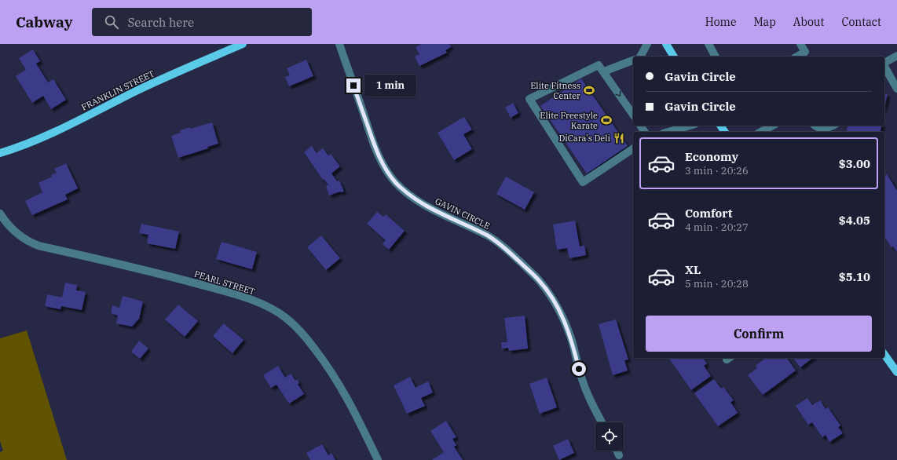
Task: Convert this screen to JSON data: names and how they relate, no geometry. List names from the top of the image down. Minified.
{"streets":{"main road":["FRANKLIN STREET"],"street":["GAVIN CIRCLE","PEARL STREET"]},"places":{"sports":["Elite Fitness Center","Elite Freestyle Karate"],"restaurant":["DiCara's Deli"]},"page":{"header":"Cabway","search":"Search here","nav":["Home","Map","About","Contact"],"banner":["Gavin Circle","Gavin Circle"],"bubble":"1 min","list":[{"name":"Economy","note":"3 min · 20:26","value":"$3.00"},{"name":"Comfort","note":"4 min · 20:27","value":"$4.05"},{"name":"XL","note":"5 min · 20:28","value":"$5.10"}],"buttons":"Confirm"}}
